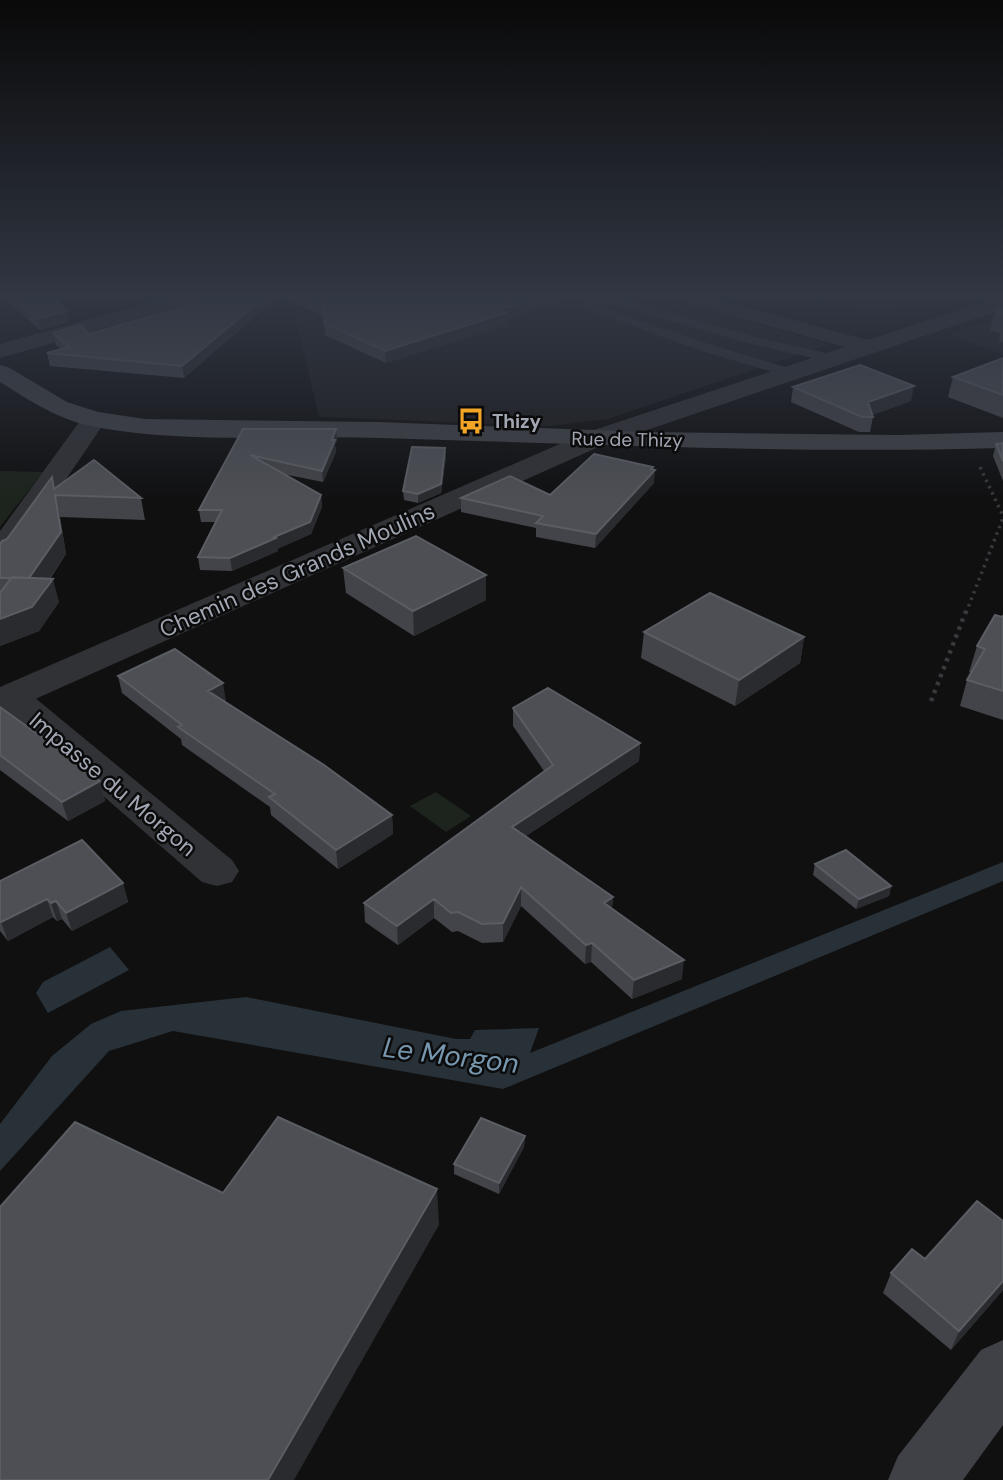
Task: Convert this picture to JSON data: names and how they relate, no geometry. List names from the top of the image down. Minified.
{"streets":{"main road":["Rue de Thizy"],"street":["Chemin des Grands Moulins","Impasse du Morgon"]},"crossings":[["Rue de Thizy","Chemin des Grands Moulins"],["Chemin des Grands Moulins","Impasse du Morgon"]],"water":["Le Morgon"],"places":{"bus stop":["Thizy"]}}
